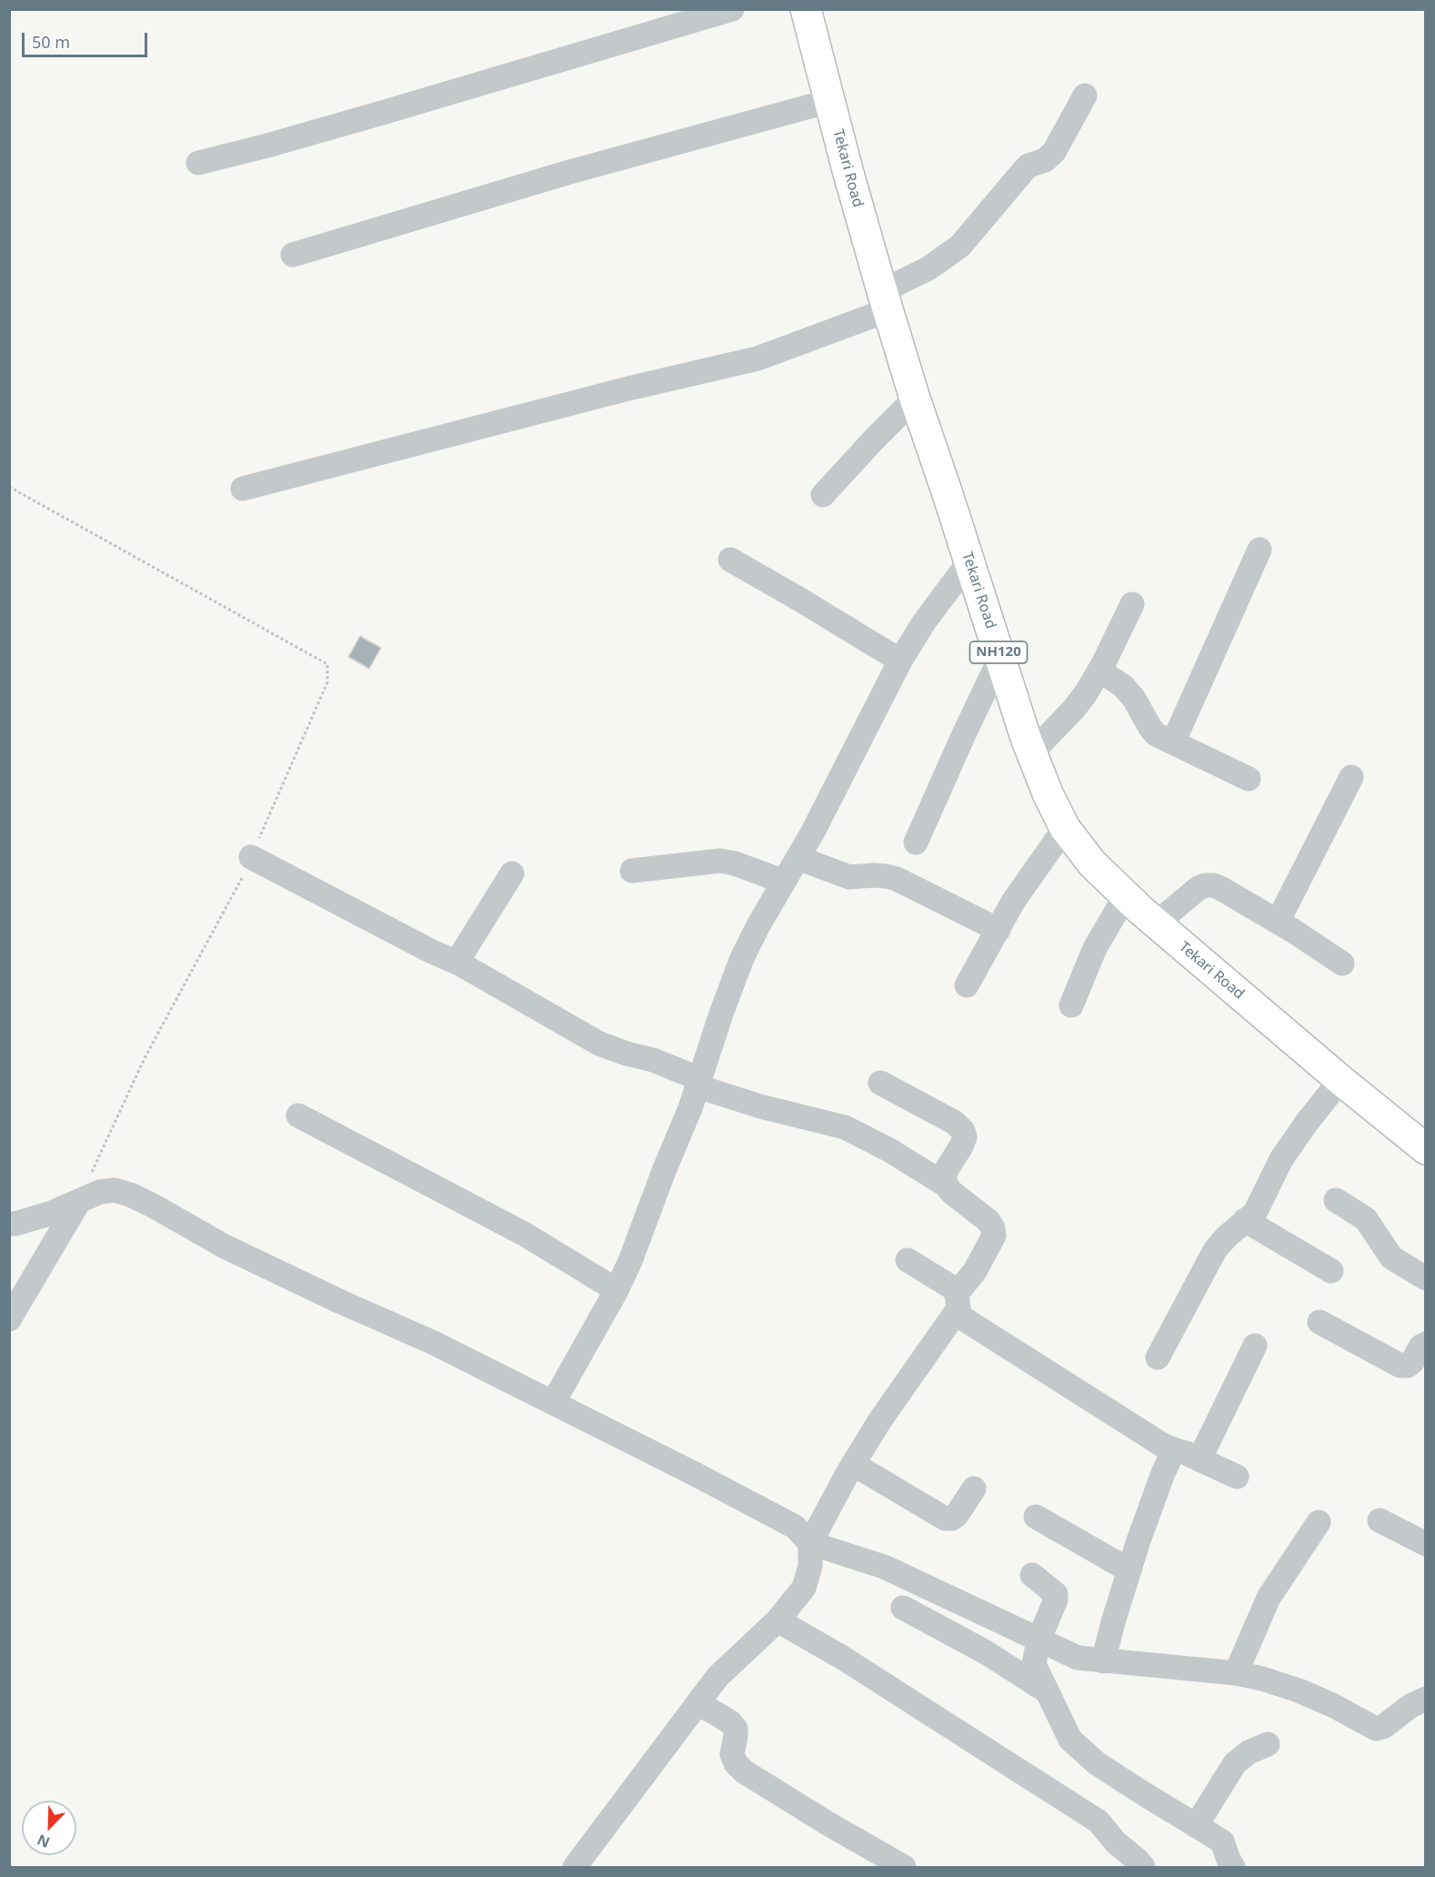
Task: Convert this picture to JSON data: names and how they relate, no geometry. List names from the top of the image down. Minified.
{"streets":{"highway":["Tekari Road","NH120"]},"scale_bar":"50 m","north":"bottom left"}
